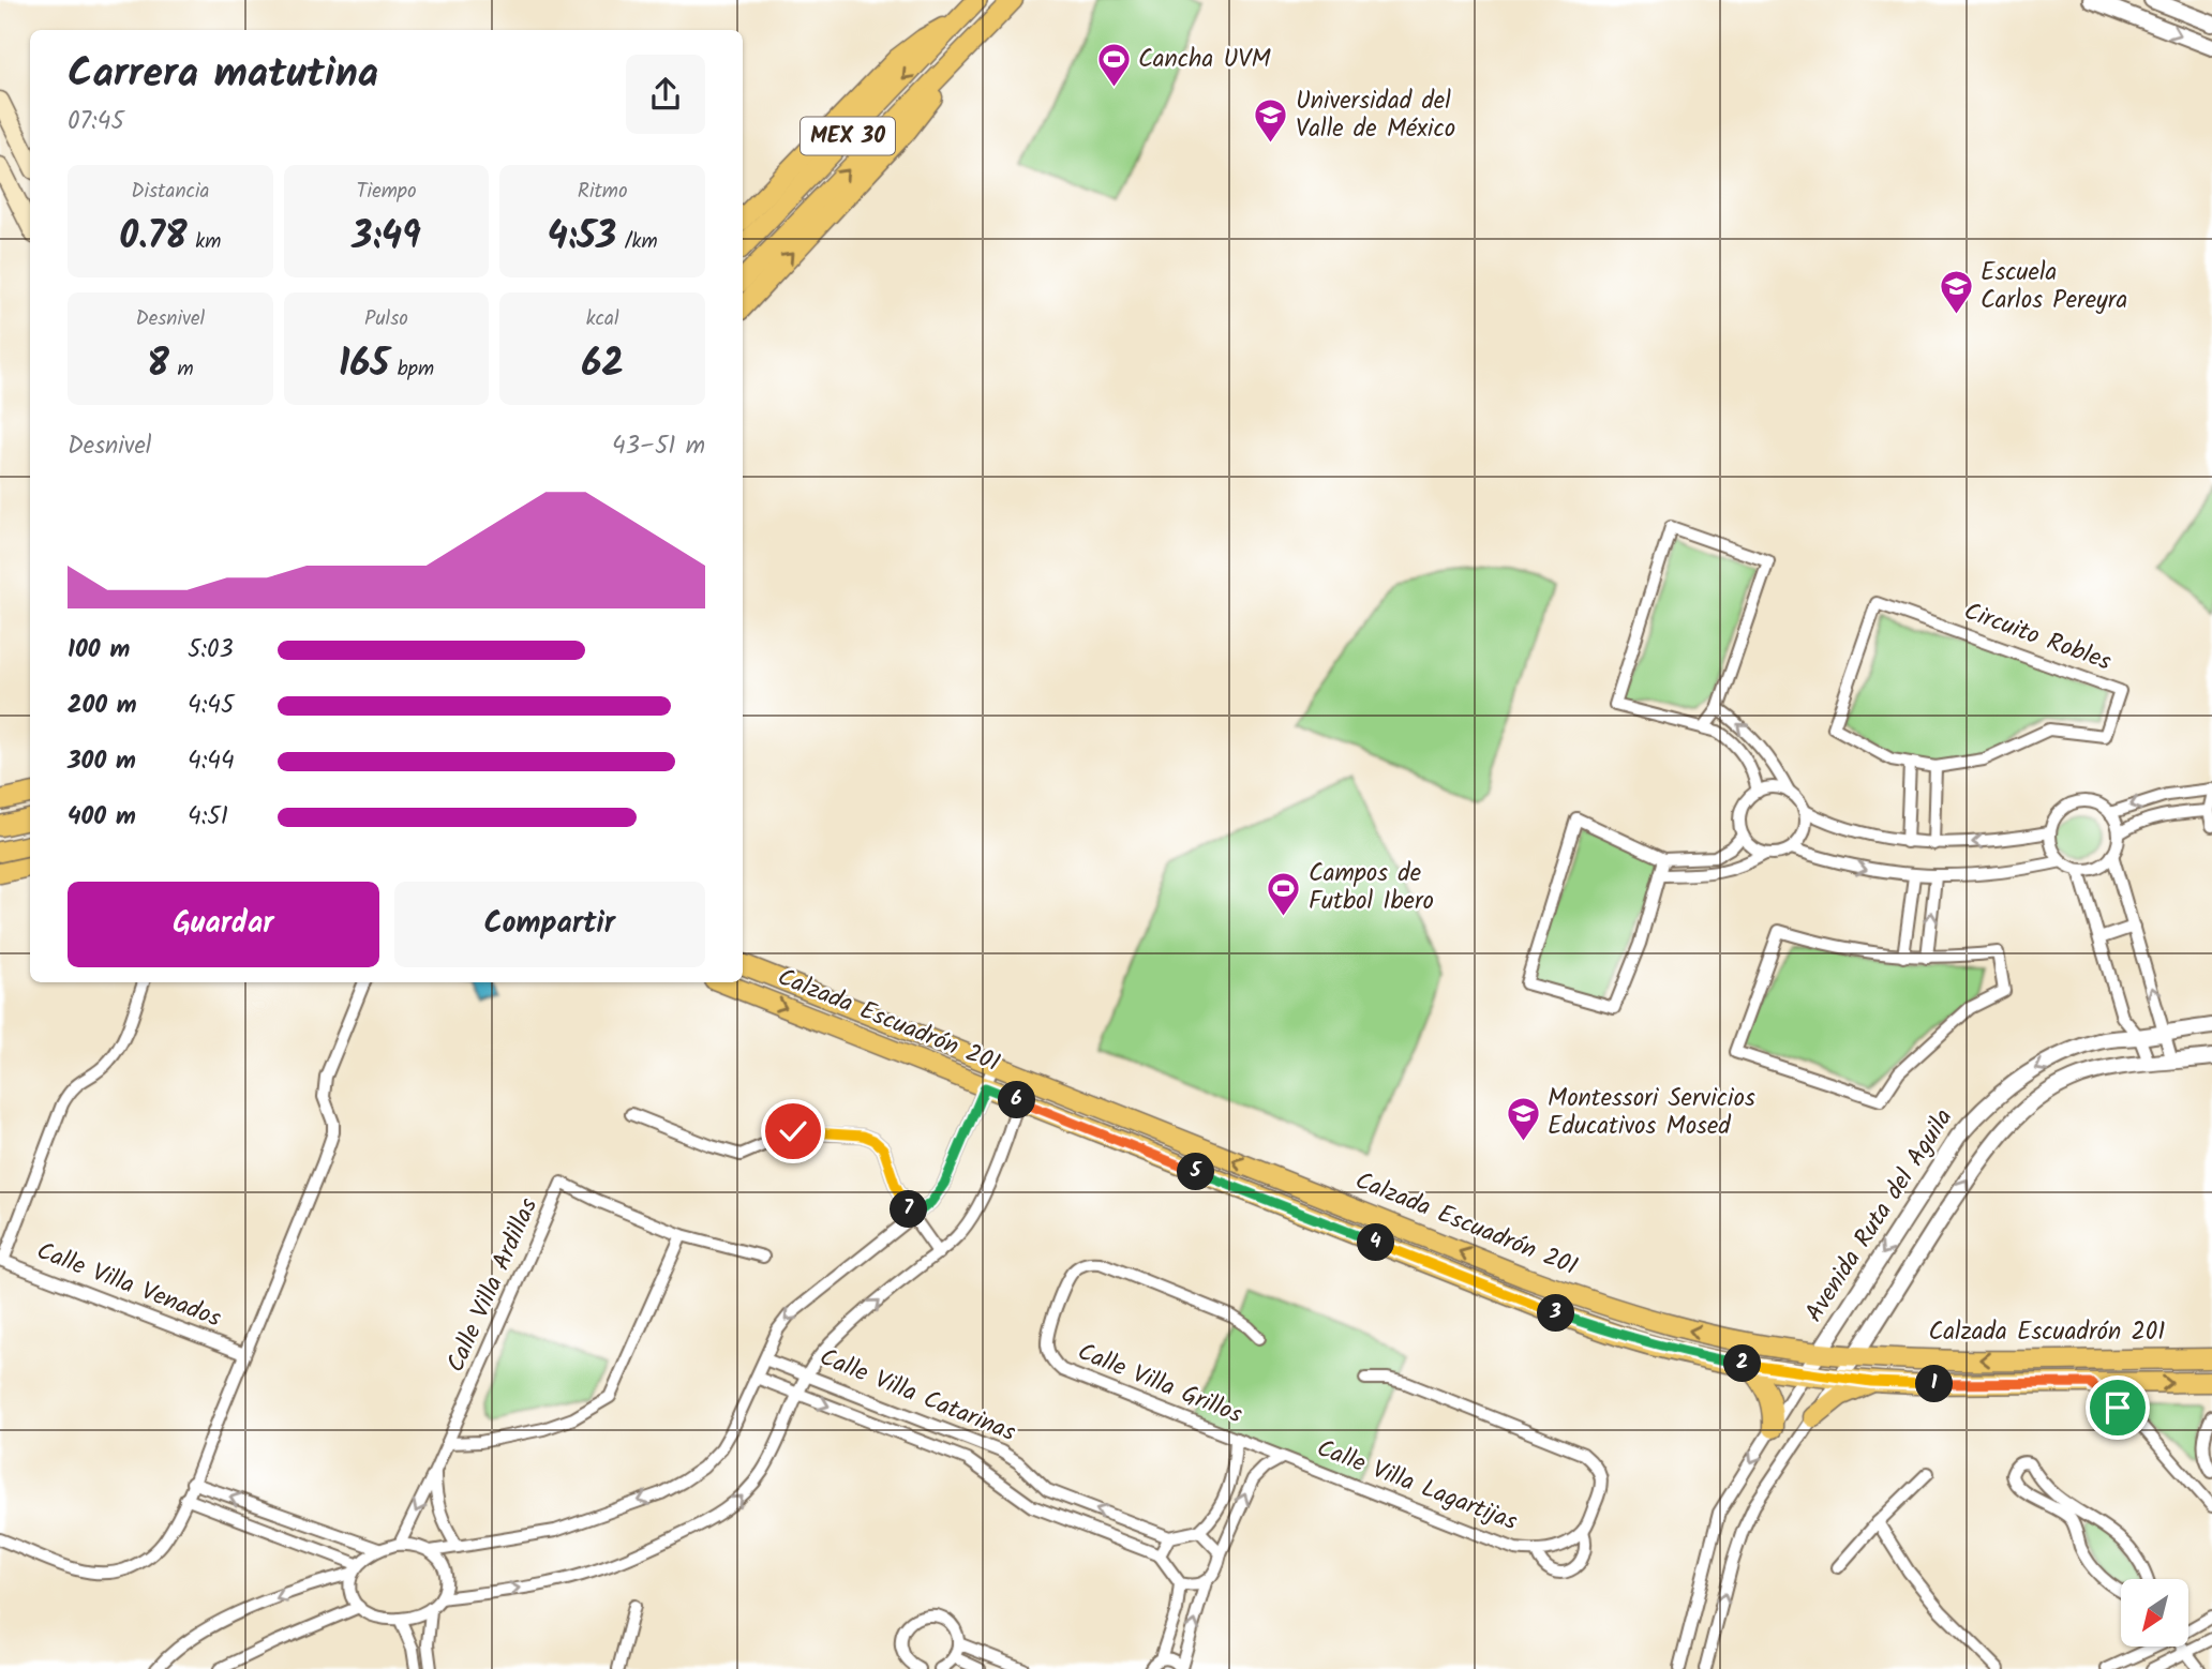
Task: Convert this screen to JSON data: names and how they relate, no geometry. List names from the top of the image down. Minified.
{"streets":{"main road":["MEX 30","Calzada Escuadrón 201"],"street":["Circuito Robles","Avenida Ruta del Aguila","Calle Villa Venados","Calle Villa Ardillas","Calle Villa Grillos","Calle Villa Catarinas","Calle Villa Lagartijas"]},"crossings":[["Calzada Escuadrón 201","Avenida Ruta del Aguila"],["Calle Villa Grillos","Calle Villa Lagartijas"]],"places":{"sports":["Cancha UVM","Campos de Futbol Ibero"],"school or university":["Universidad del Valle de México","Escuela Carlos Pereyra","Montessori Servicios Educativos Mosed"]},"north":"bottom left","page":{"heading":["Carrera matutina","07:45"],"stats":[["Distancia","0.78 km"],["Tiempo","3:49"],["Ritmo","4:53 /km"],["Desnivel","8 m"],["Pulso","165 bpm"],["kcal","62"]],"chart":["Desnivel","43–51 m"],"list":[{"name":"100 m","note":"5:03"},{"name":"200 m","note":"4:45"},{"name":"300 m","note":"4:44"},{"name":"400 m","note":"4:51"}],"buttons":["Guardar","Compartir"],"pins":["6","5","7","4","3","2","1"]}}
